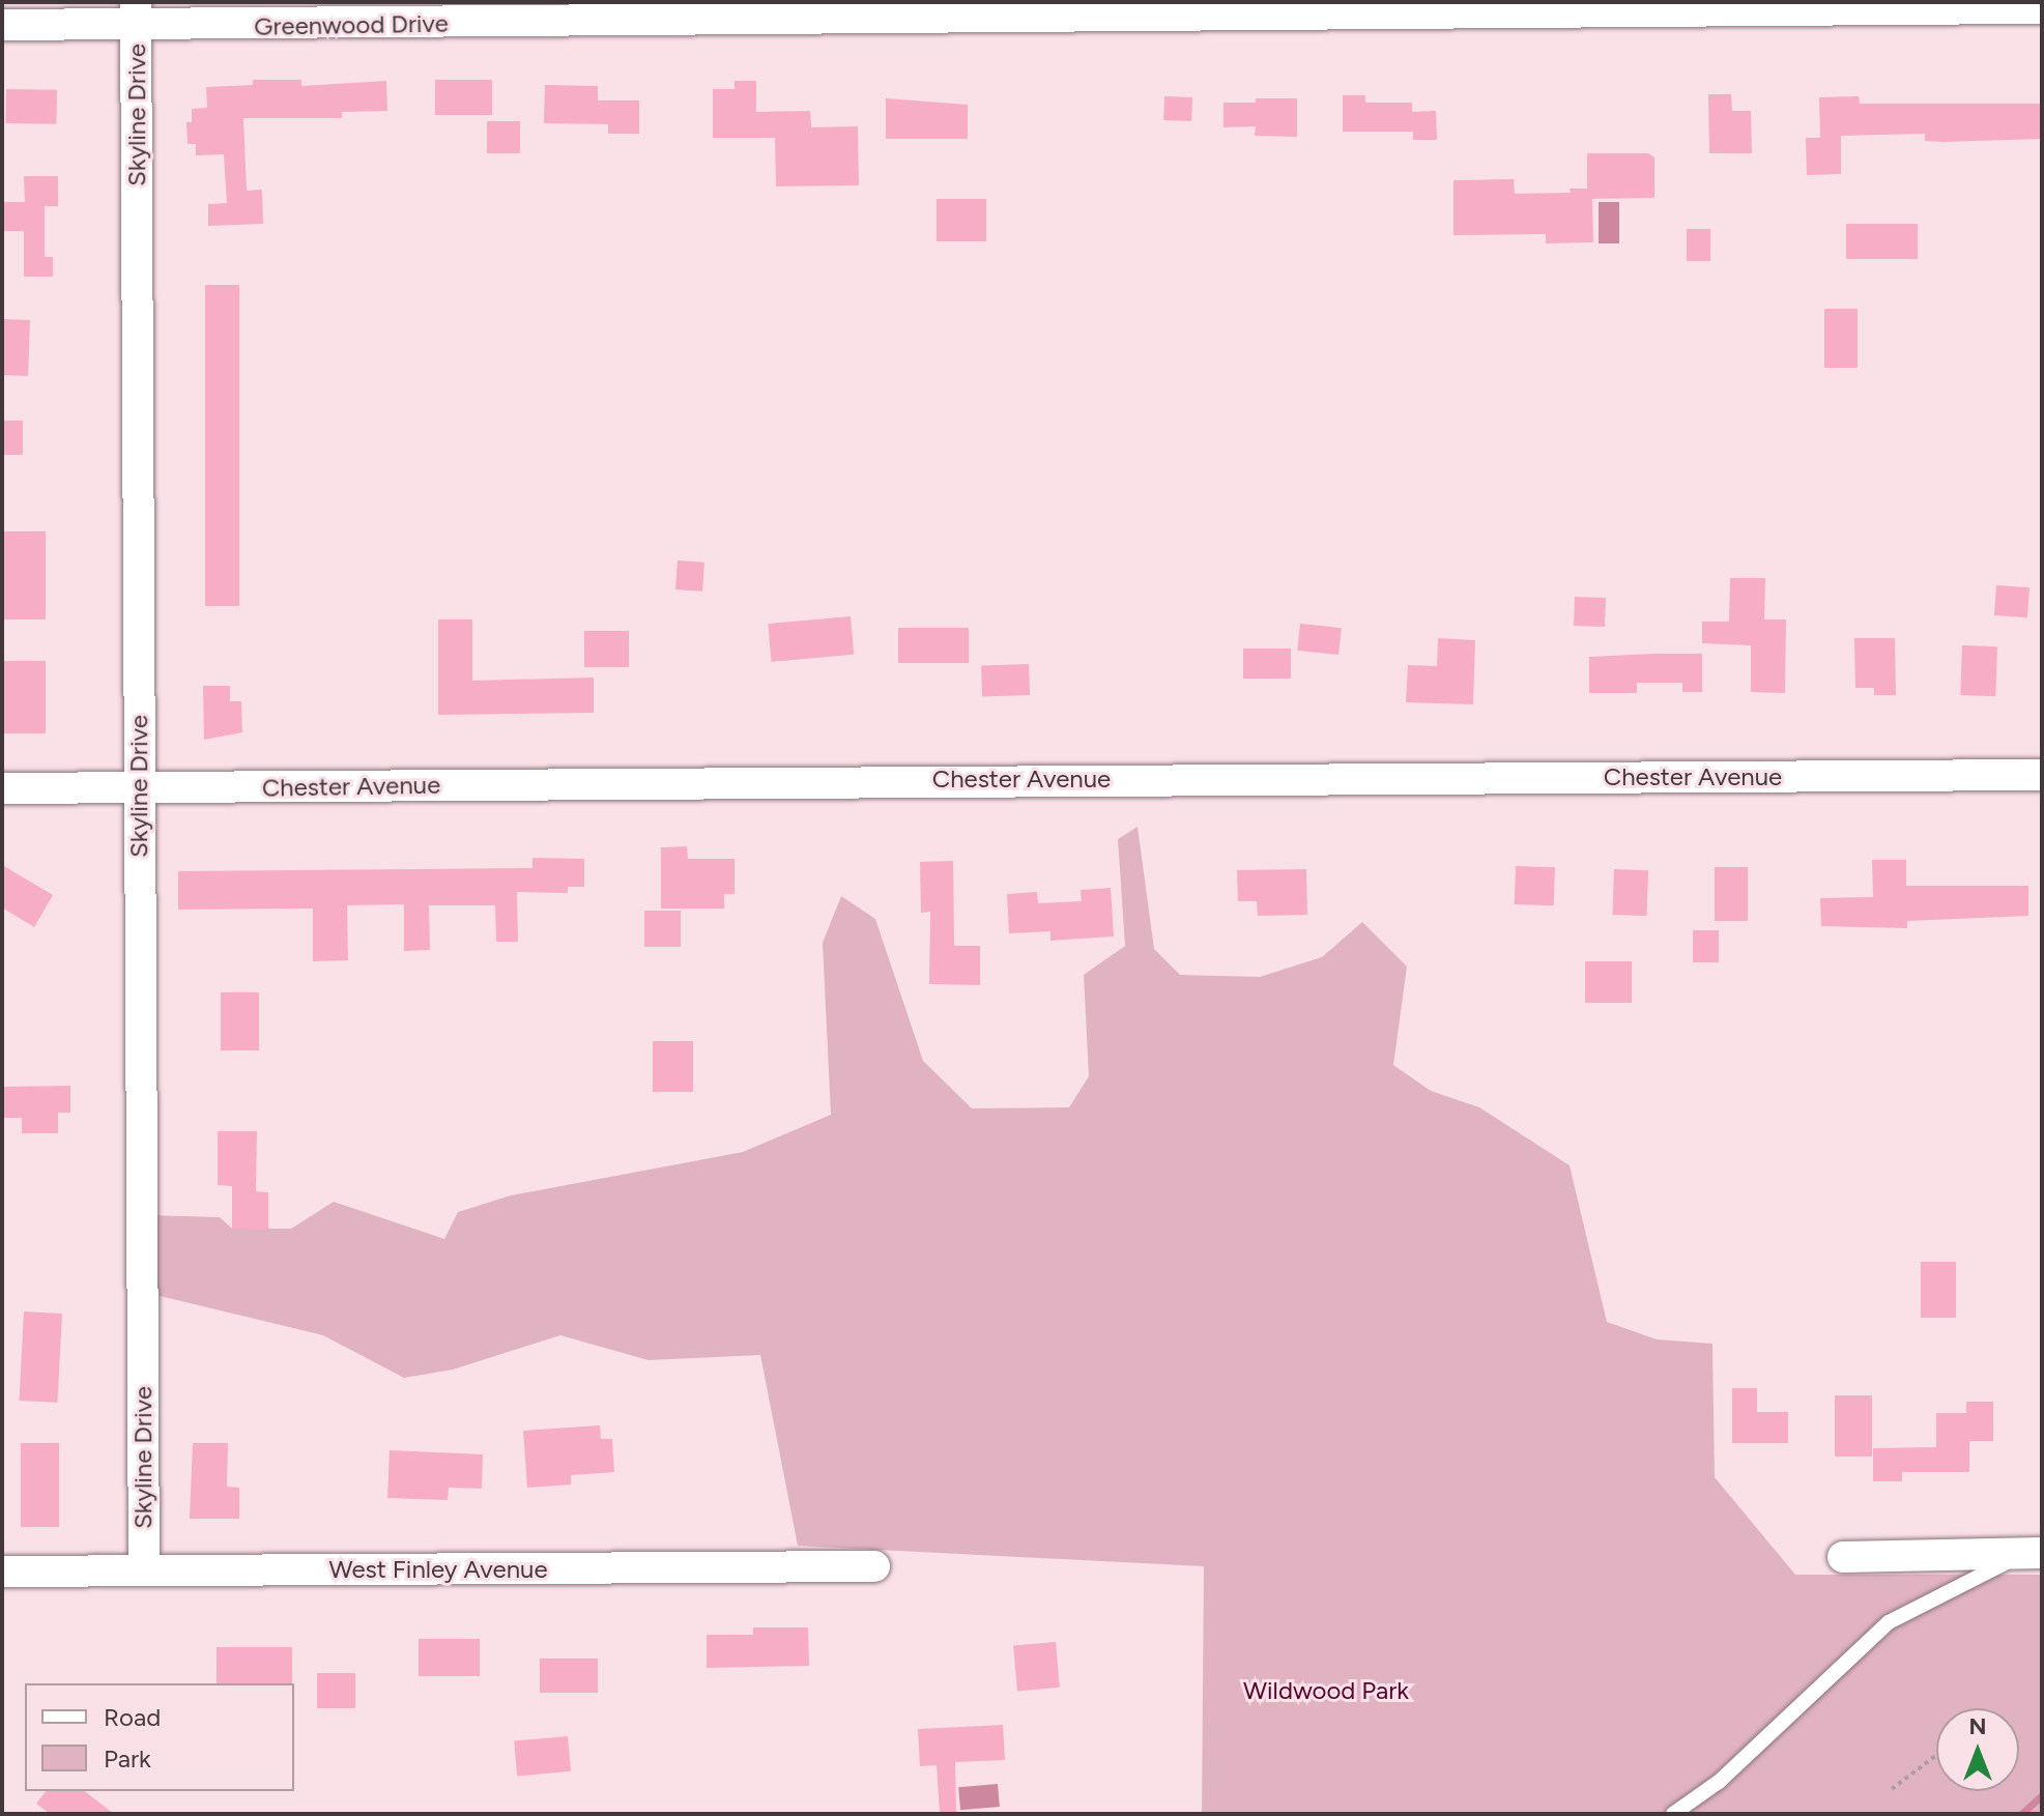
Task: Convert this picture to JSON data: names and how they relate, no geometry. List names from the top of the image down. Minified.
{"streets":{"street":["Greenwood Drive","Skyline Drive","Chester Avenue","West Finley Avenue"]},"crossings":[["Greenwood Drive","Skyline Drive"],["Skyline Drive","Chester Avenue"],["Skyline Drive","West Finley Avenue"]],"parks":["Wildwood Park"],"legend":["Road","Park"],"north":"top"}
